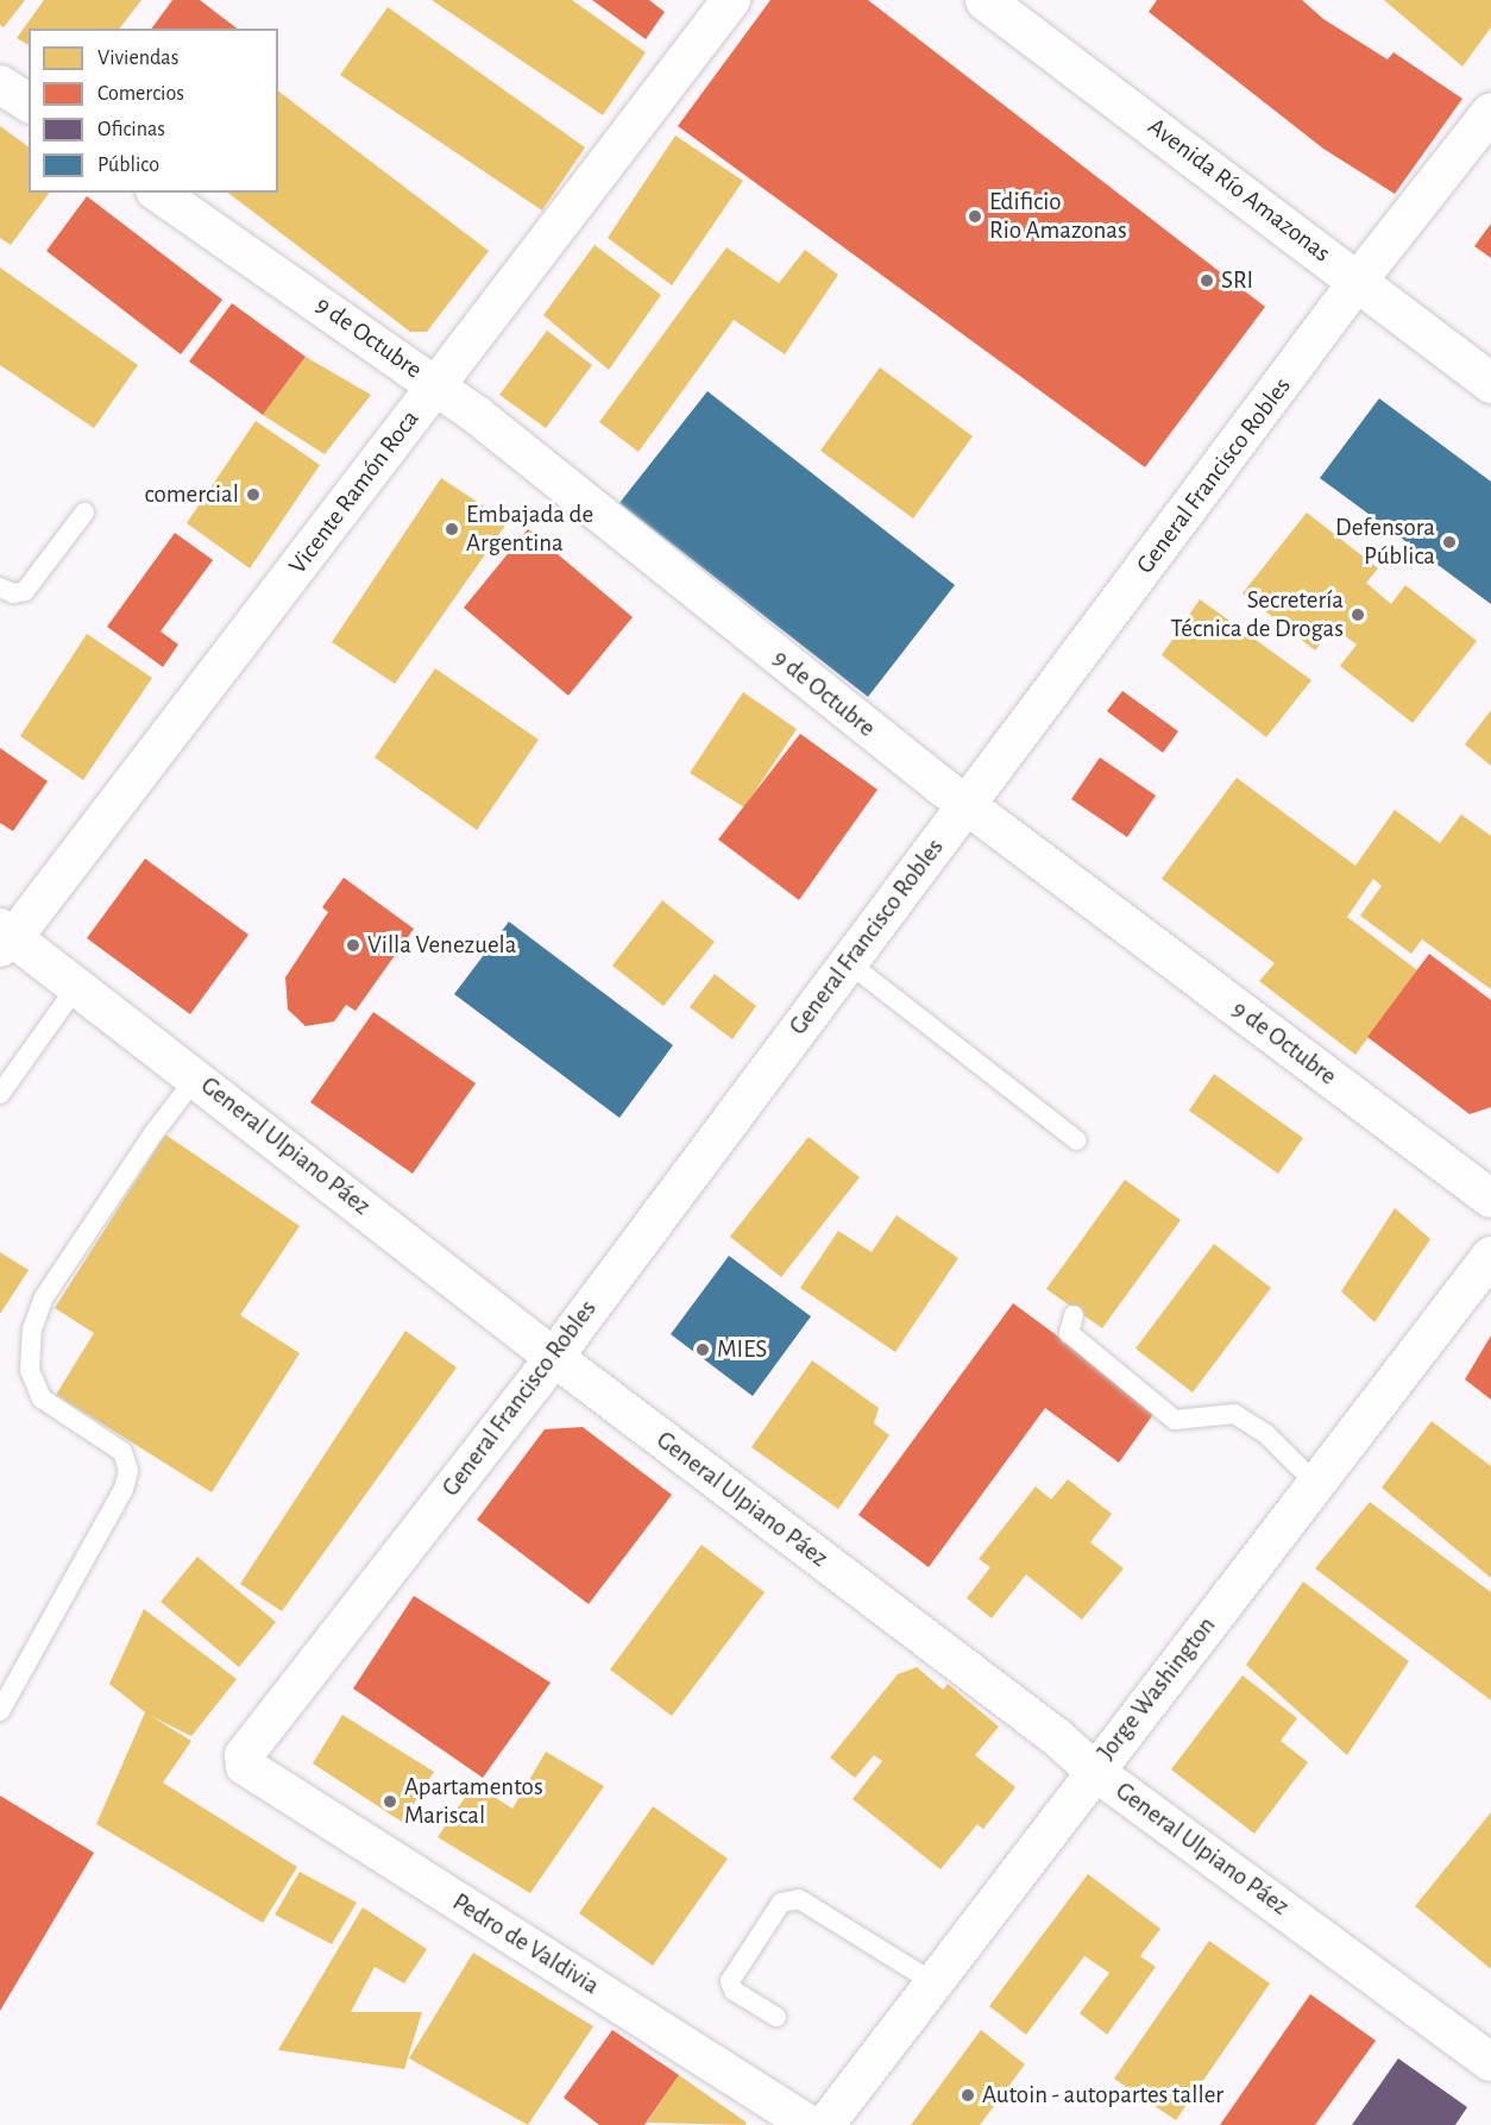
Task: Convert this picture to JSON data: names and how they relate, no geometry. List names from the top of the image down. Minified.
{"streets":{"street":["Avenida Río Amazonas","9 de Octubre","General Francisco Robles","Vicente Ramón Roca","General Ulpiano Páez","Jorge Washington","Pedro de Valdivia"]},"crossings":[["Avenida Río Amazonas","General Francisco Robles"],["9 de Octubre","General Francisco Robles"],["9 de Octubre","Vicente Ramón Roca"],["General Francisco Robles","General Ulpiano Páez"],["General Francisco Robles","Pedro de Valdivia"],["Vicente Ramón Roca","General Ulpiano Páez"],["General Ulpiano Páez","Jorge Washington"]],"places":["Edificio Rio Amazonas","SRI","comercial","Embajada de Argentina","Defensora Pública","Secretería Técnica de Drogas","Villa Venezuela","MIES","Apartamentos Mariscal","Autoin - autopartes taller"],"legend":["Viviendas","Comercios","Oficinas","Público"]}
